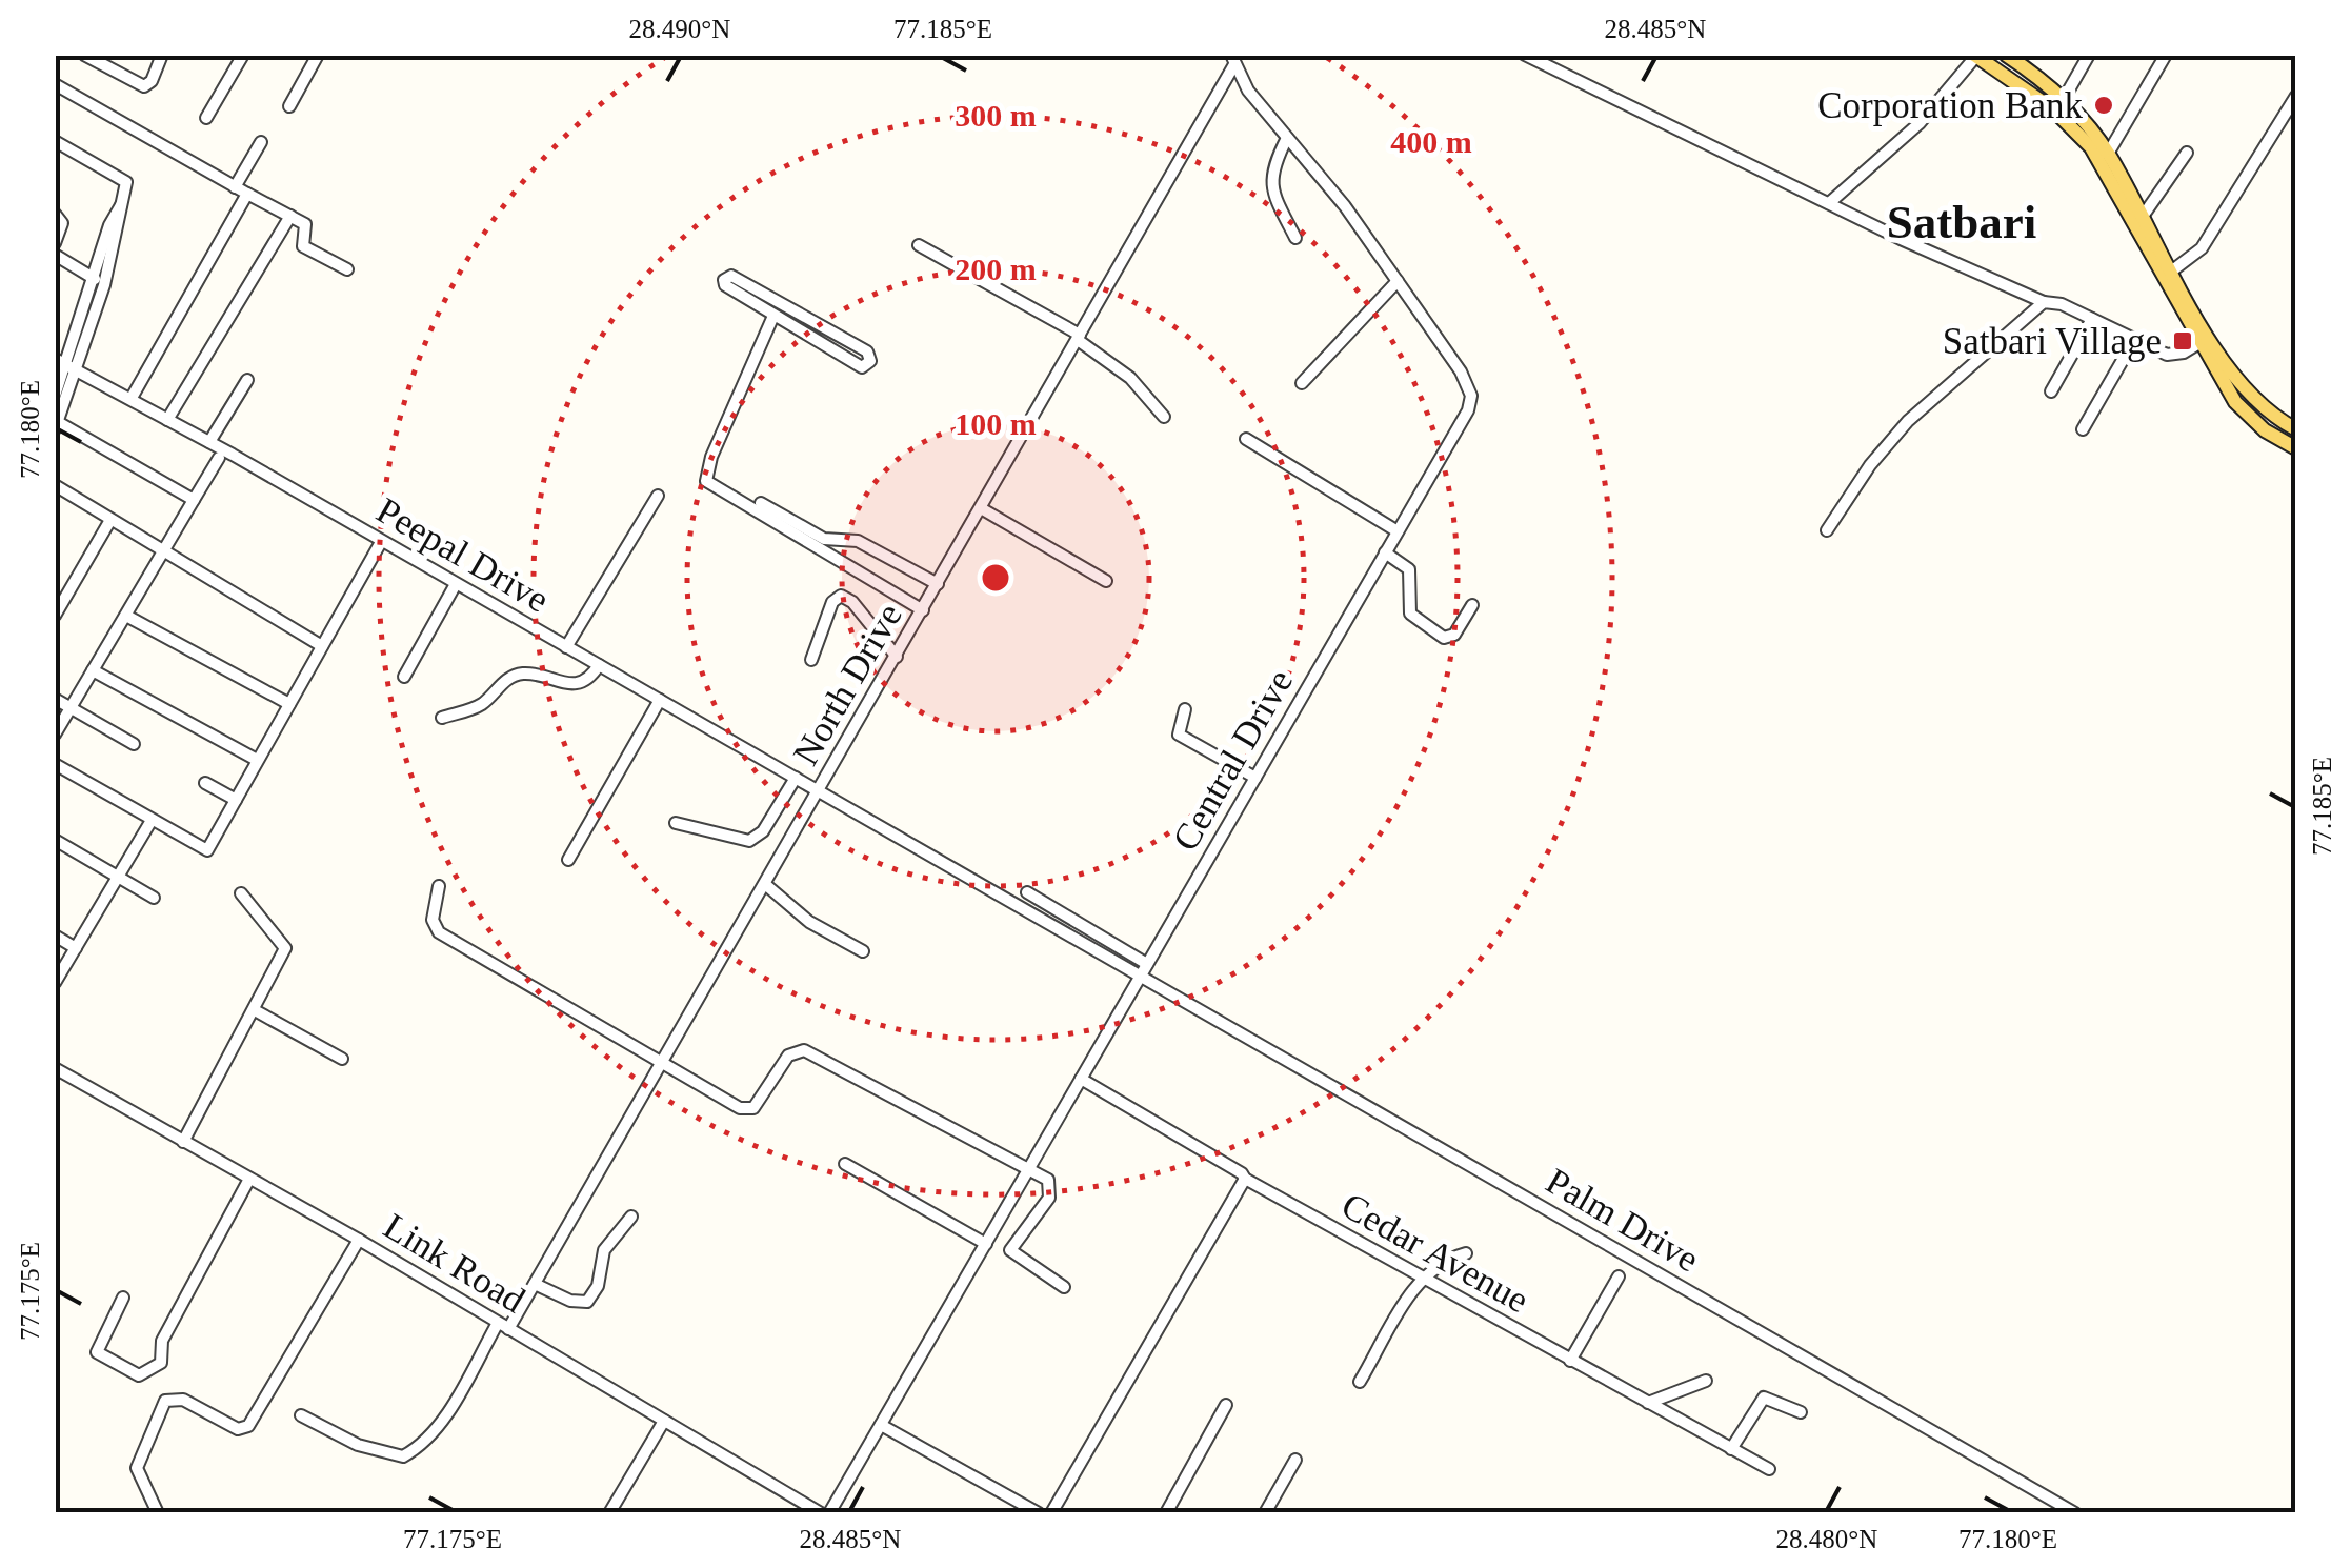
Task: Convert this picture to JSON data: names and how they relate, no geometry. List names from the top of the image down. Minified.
{"streets":{"street":["Peepal Drive","North Drive","Central Drive","Palm Drive","Cedar Avenue","Link Road"]},"crossings":[["Peepal Drive","North Drive"],["Peepal Drive","Palm Drive"],["North Drive","Central Drive"],["North Drive","Palm Drive"],["North Drive","Link Road"],["Central Drive","Palm Drive"],["Central Drive","Cedar Avenue"],["Central Drive","Link Road"]],"districts":["Satbari"],"places":{"other":["Corporation Bank"],"transit":["Satbari Village"]},"coordinates":["28.490°N","77.185°E","28.485°N","77.180°E","77.175°E","28.480°N"],"rings":["300 m","400 m","200 m","100 m"]}
